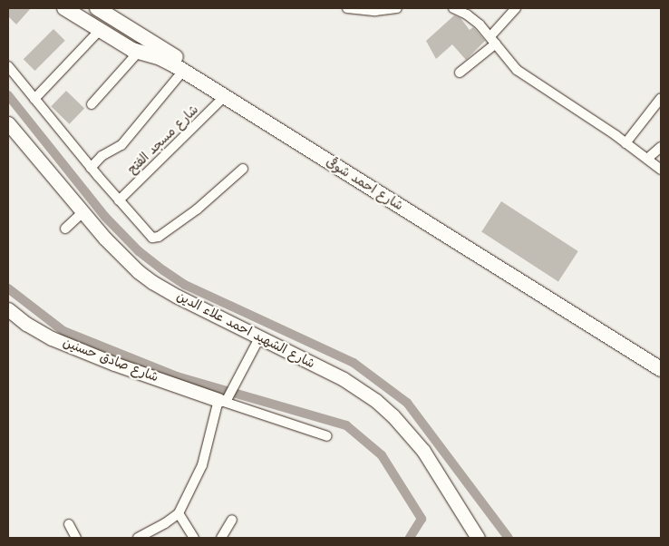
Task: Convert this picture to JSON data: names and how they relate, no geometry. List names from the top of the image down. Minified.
{"streets":{"main road":["شارع احمد شوقى","شارع الشهيد احمد علاء الدين","شارع صادق حسنين"],"street":["شارع مسجد الفتح"]},"crossings":[["شارع مسجد الفتح","شارع احمد شوقى"]]}
